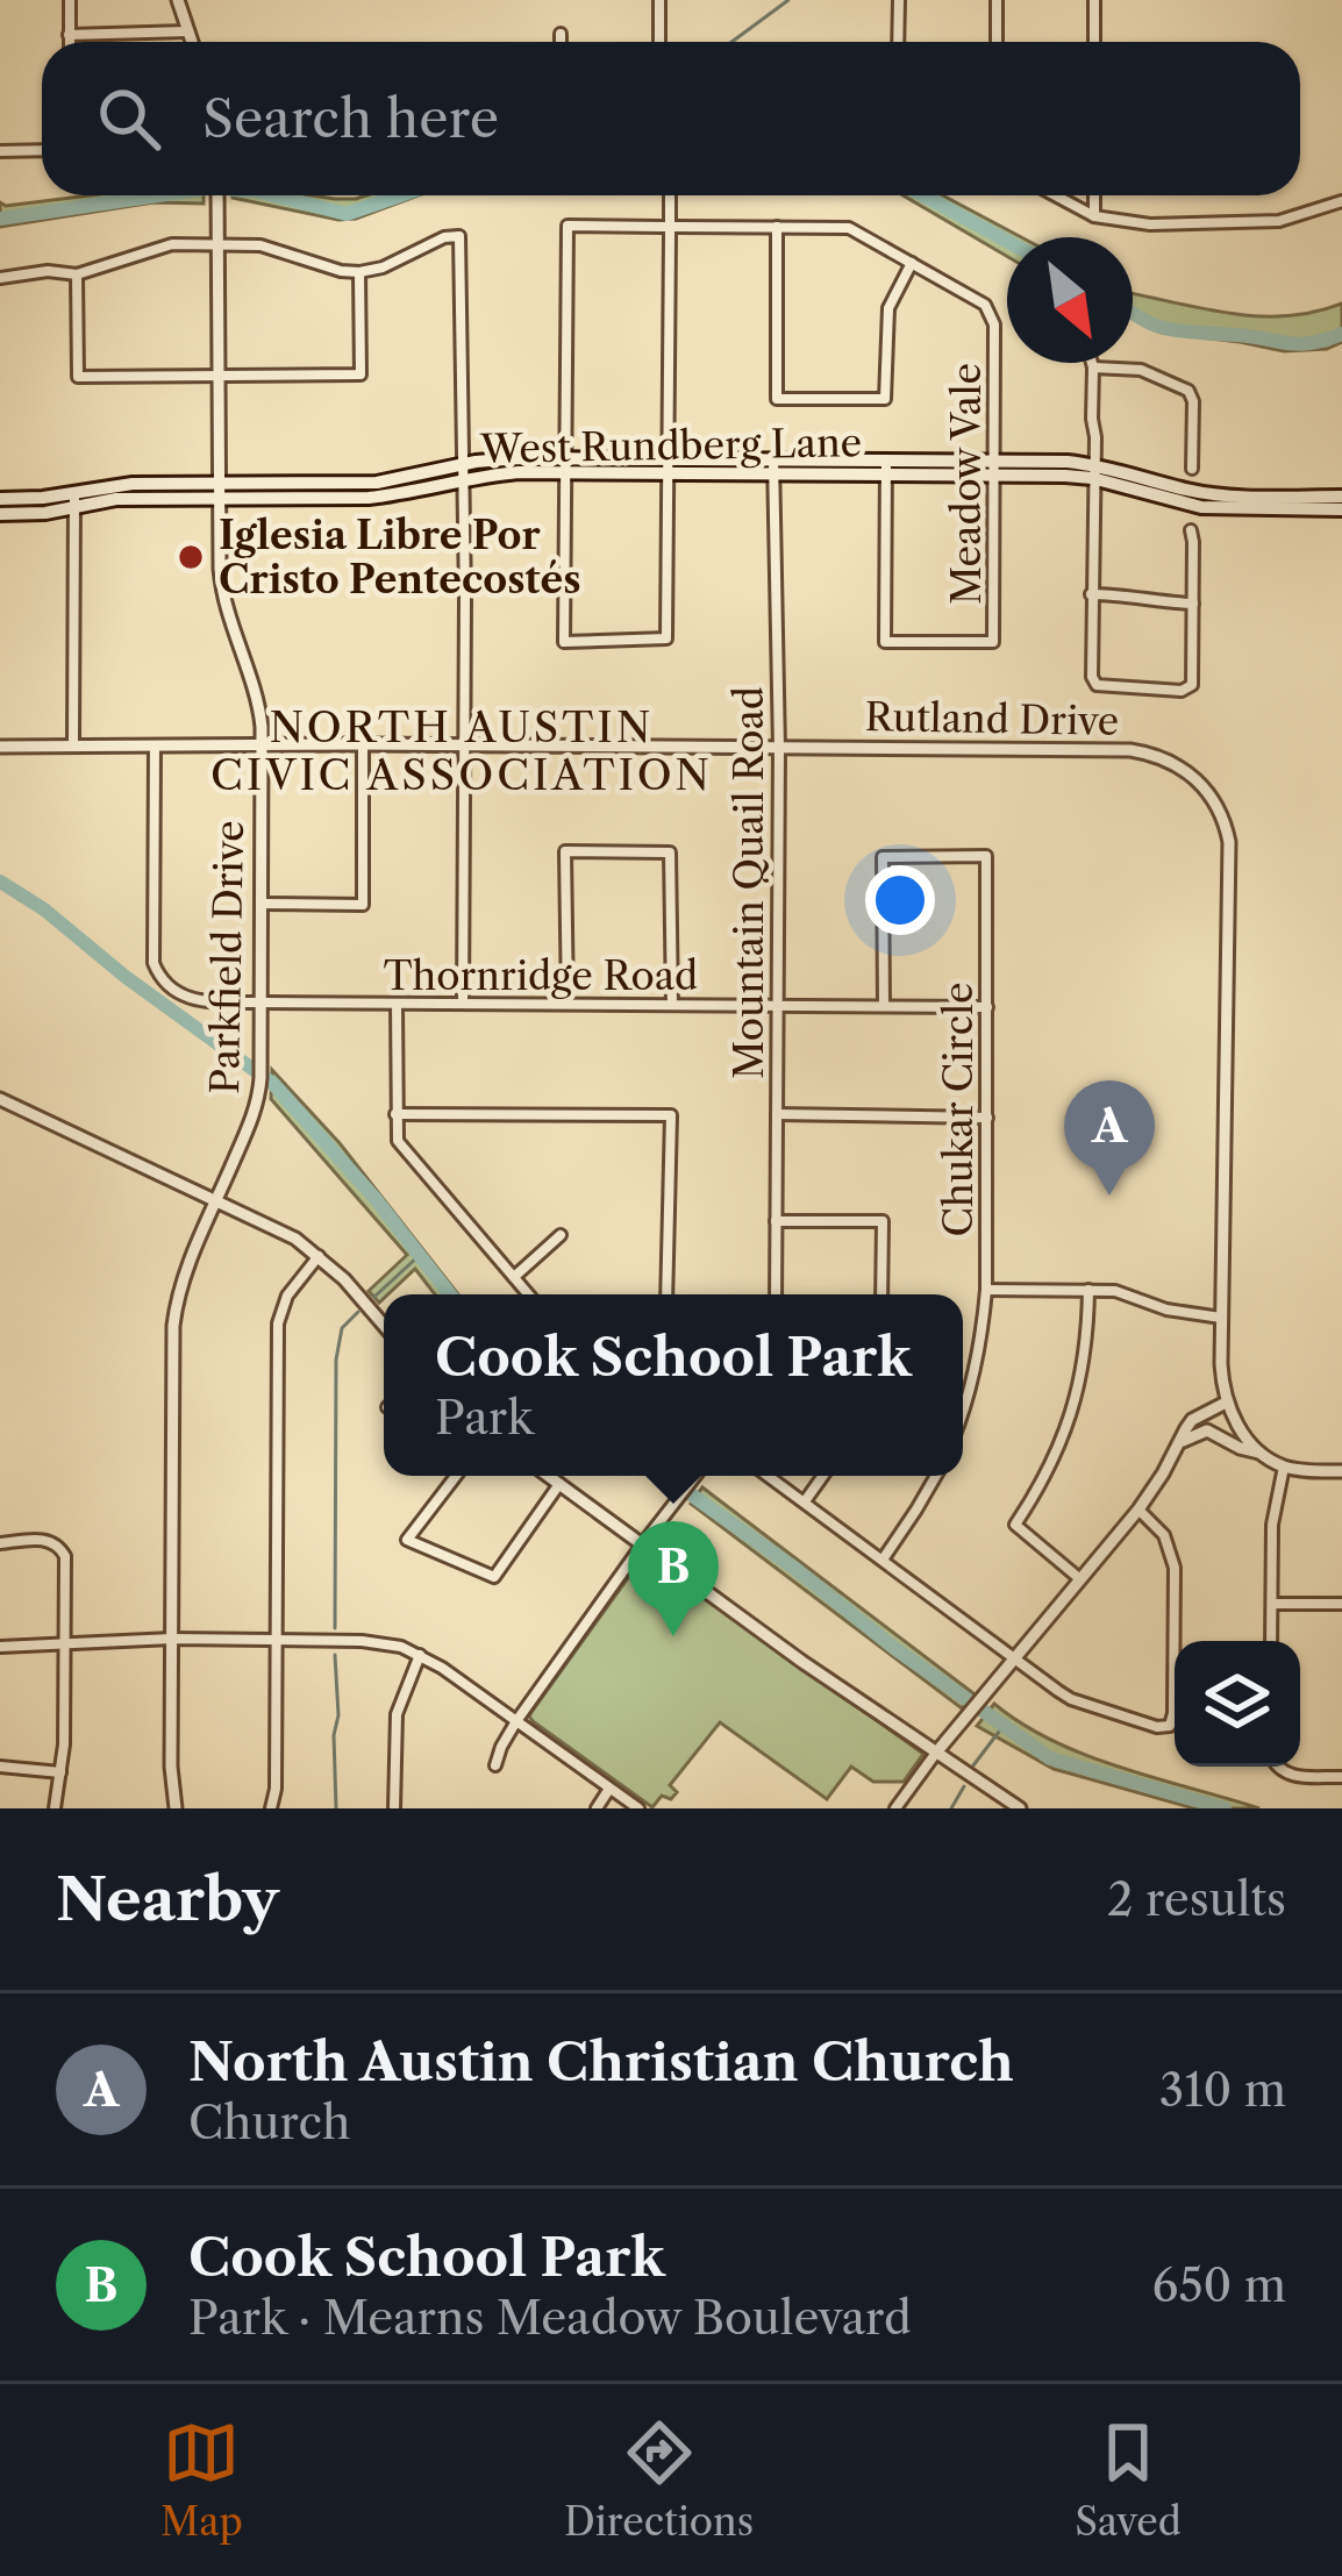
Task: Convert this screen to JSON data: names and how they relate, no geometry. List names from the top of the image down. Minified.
{"streets":{"main road":["West Rundberg Lane"],"street":["Meadow Vale","Rutland Drive","Mountain Quail Road","Parkfield Drive","Thornridge Road","Chukar Circle"]},"crossings":[["West Rundberg Lane","Meadow Vale"],["West Rundberg Lane","Mountain Quail Road"],["West Rundberg Lane","Parkfield Drive"],["Rutland Drive","Mountain Quail Road"],["Rutland Drive","Parkfield Drive"],["Rutland Drive","Thornridge Road"],["Mountain Quail Road","Thornridge Road"],["Parkfield Drive","Thornridge Road"],["Thornridge Road","Chukar Circle"]],"districts":["NORTH AUSTIN CIVIC ASSOCIATION"],"places":["Iglesia Libre Por Cristo Pentecostés"],"north":"bottom right","page":{"search":"Search here","pins":["A","B"],"popup":["Cook School Park","Park"],"heading":["Nearby","2 results"],"list":[{"mark":"A","name":"North Austin Christian Church","note":"Church","value":"310 m"},{"mark":"B","name":"Cook School Park","note":"Park · Mearns Meadow Boulevard","value":"650 m"}],"nav":["Map","Directions","Saved"]}}
